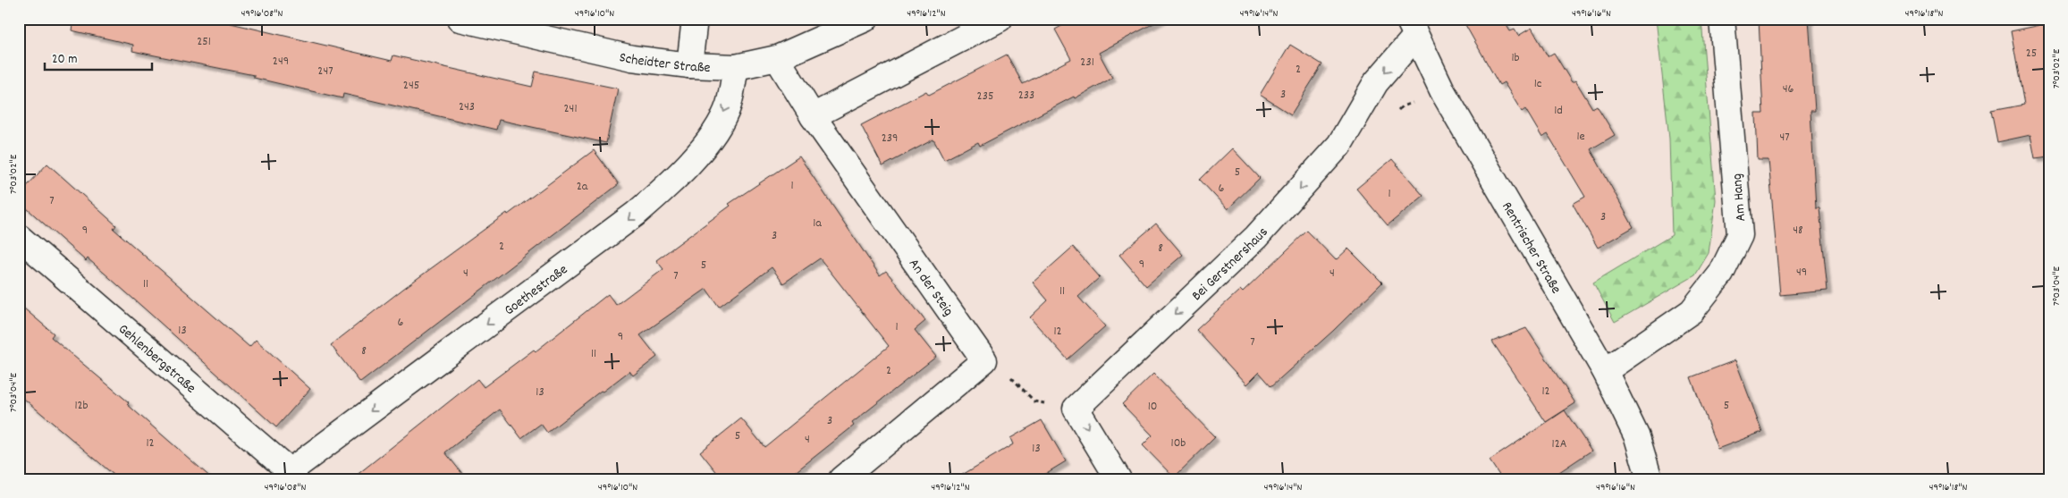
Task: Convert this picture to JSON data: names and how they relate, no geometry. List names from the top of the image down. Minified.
{"streets":{"street":["Scheidter Straße","Am Hang","Rentrischer Straße","Bei Gerstnershaus","An der Steig","Goethestraße","Gehlenbergstraße"]},"crossings":[["Scheidter Straße","An der Steig"],["Scheidter Straße","Goethestraße"],["Am Hang","Rentrischer Straße"],["Rentrischer Straße","Bei Gerstnershaus"],["Goethestraße","Gehlenbergstraße"]],"one_way":["Bei Gerstnershaus","Goethestraße"],"house_numbers":["251","25","1b","249","231","2","247","1c","245","46","3","233","235","243","241","1d","1e","47","239","5","1","2a","6","1","7","3","1a","9","48","3","2","8","9","5","49","4","4","7","11","11","6","1","13","12","9","7","8","11","2","12","13","12b","5","10","3","5","4","12","10b","12A","13"],"scale_bar":"20 m","coordinates":["49°16'08\"N","49°16'10\"N","49°16'12\"N","49°16'14\"N","49°16'16\"N","49°16'18\"N","7°03'02\"E","7°03'04\"E"]}
